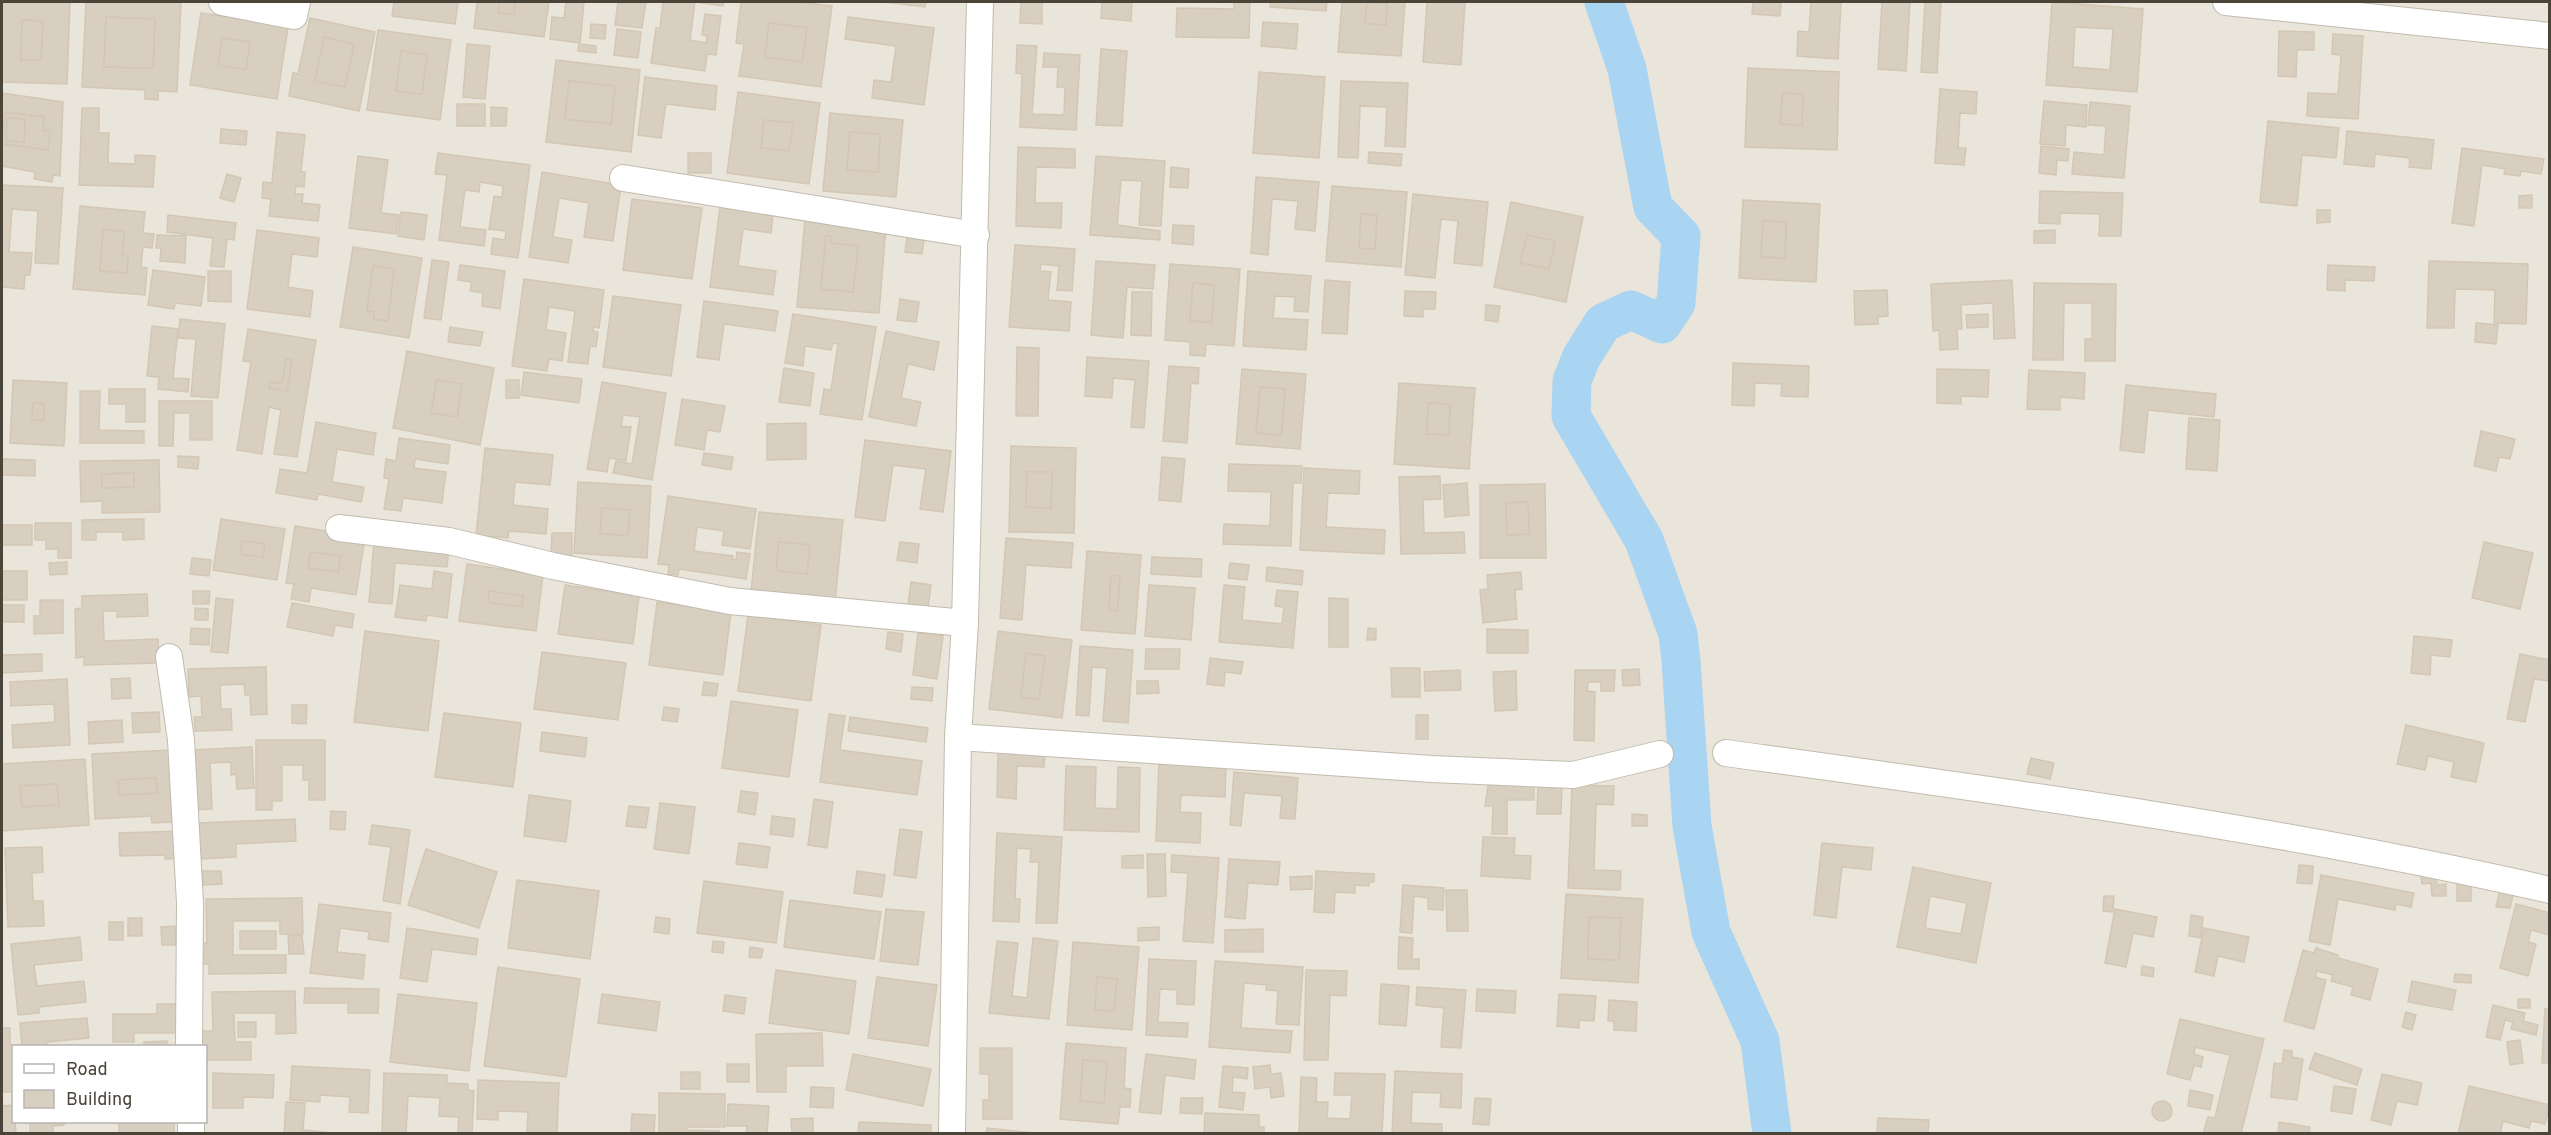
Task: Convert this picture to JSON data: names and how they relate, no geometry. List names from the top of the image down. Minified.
{"legend":["Road","Building"]}
